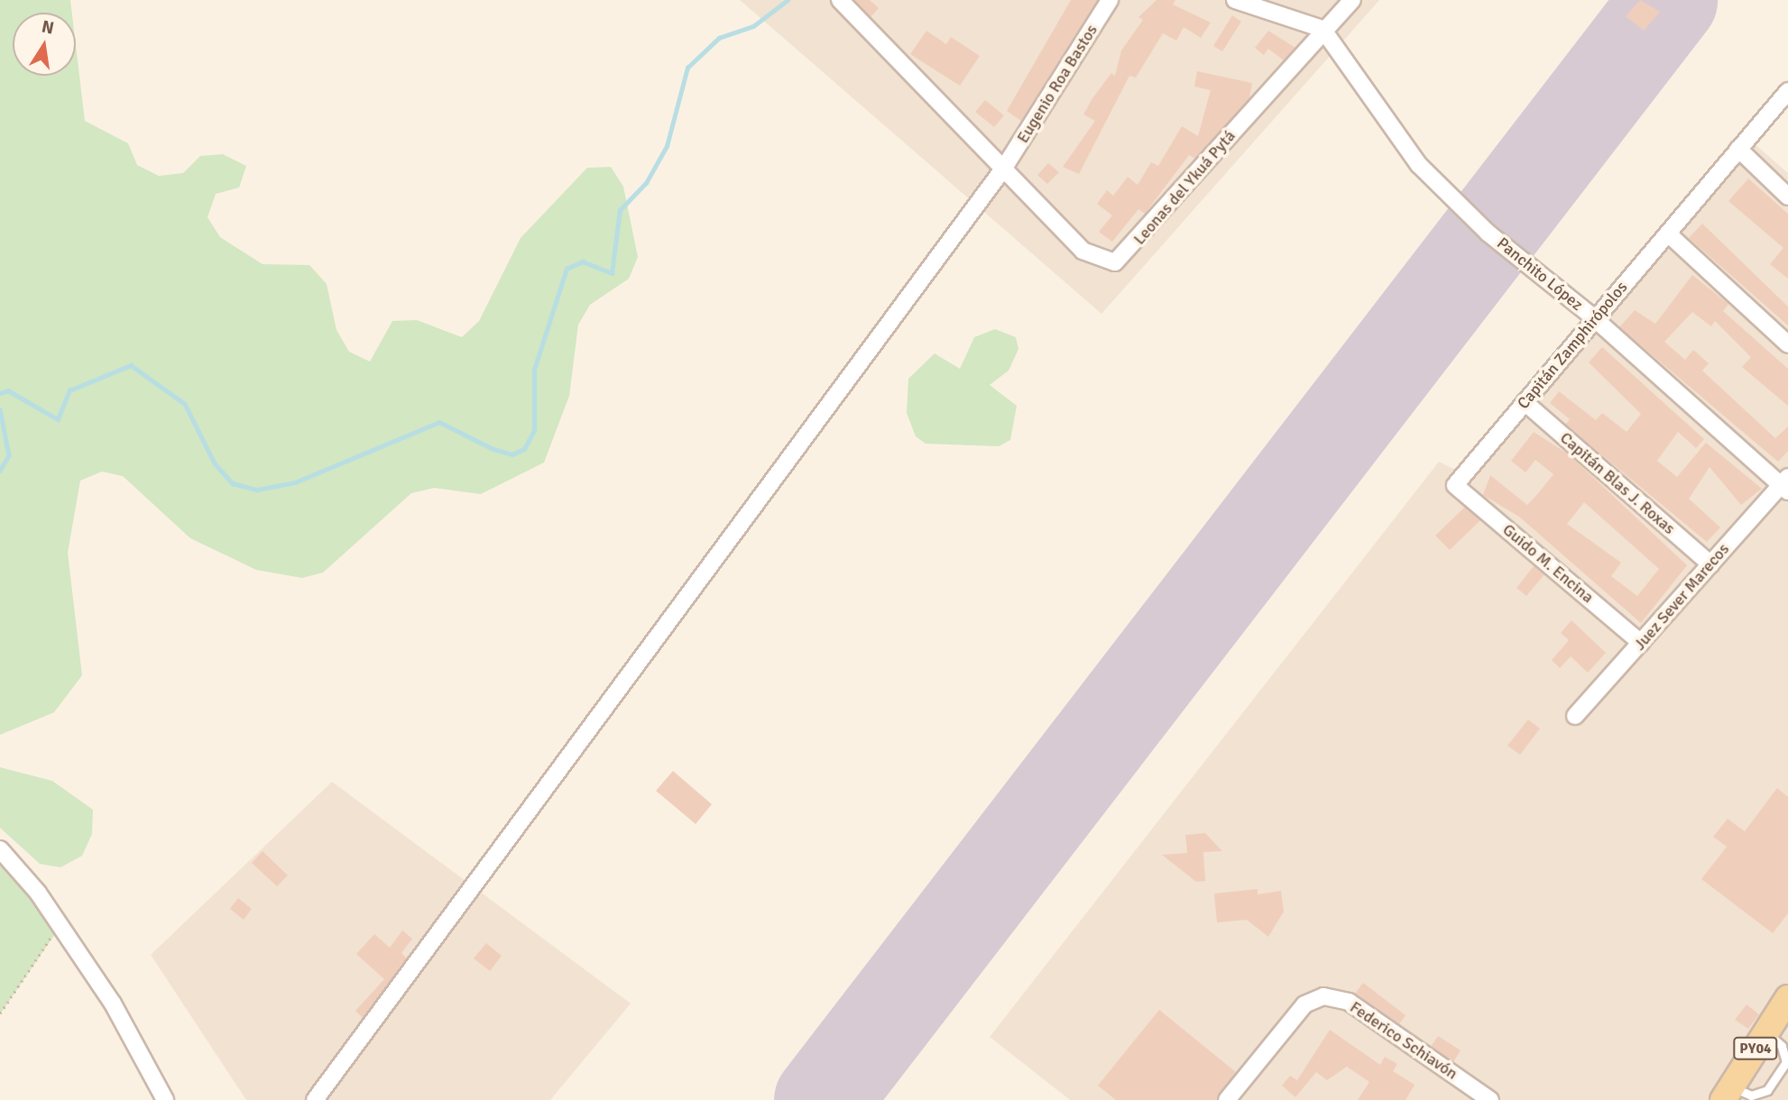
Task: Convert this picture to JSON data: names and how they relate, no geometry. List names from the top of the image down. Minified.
{"streets":{"main road":["PY04"],"street":["Eugenio Roa Bastos","Leonas del Ykuá Pytá","Panchito López","Capitán Zamphirópolos","Capitán Blas J. Roxas","Guido M. Encina","Juez Sever Marecos","Federico Schiavón"]},"crossings":[["Eugenio Roa Bastos","Leonas del Ykuá Pytá"],["Leonas del Ykuá Pytá","Panchito López"],["Panchito López","Capitán Zamphirópolos"],["Panchito López","Juez Sever Marecos"],["Capitán Zamphirópolos","Capitán Blas J. Roxas"],["Capitán Zamphirópolos","Guido M. Encina"],["Capitán Blas J. Roxas","Juez Sever Marecos"],["Guido M. Encina","Juez Sever Marecos"]],"north":"top"}
